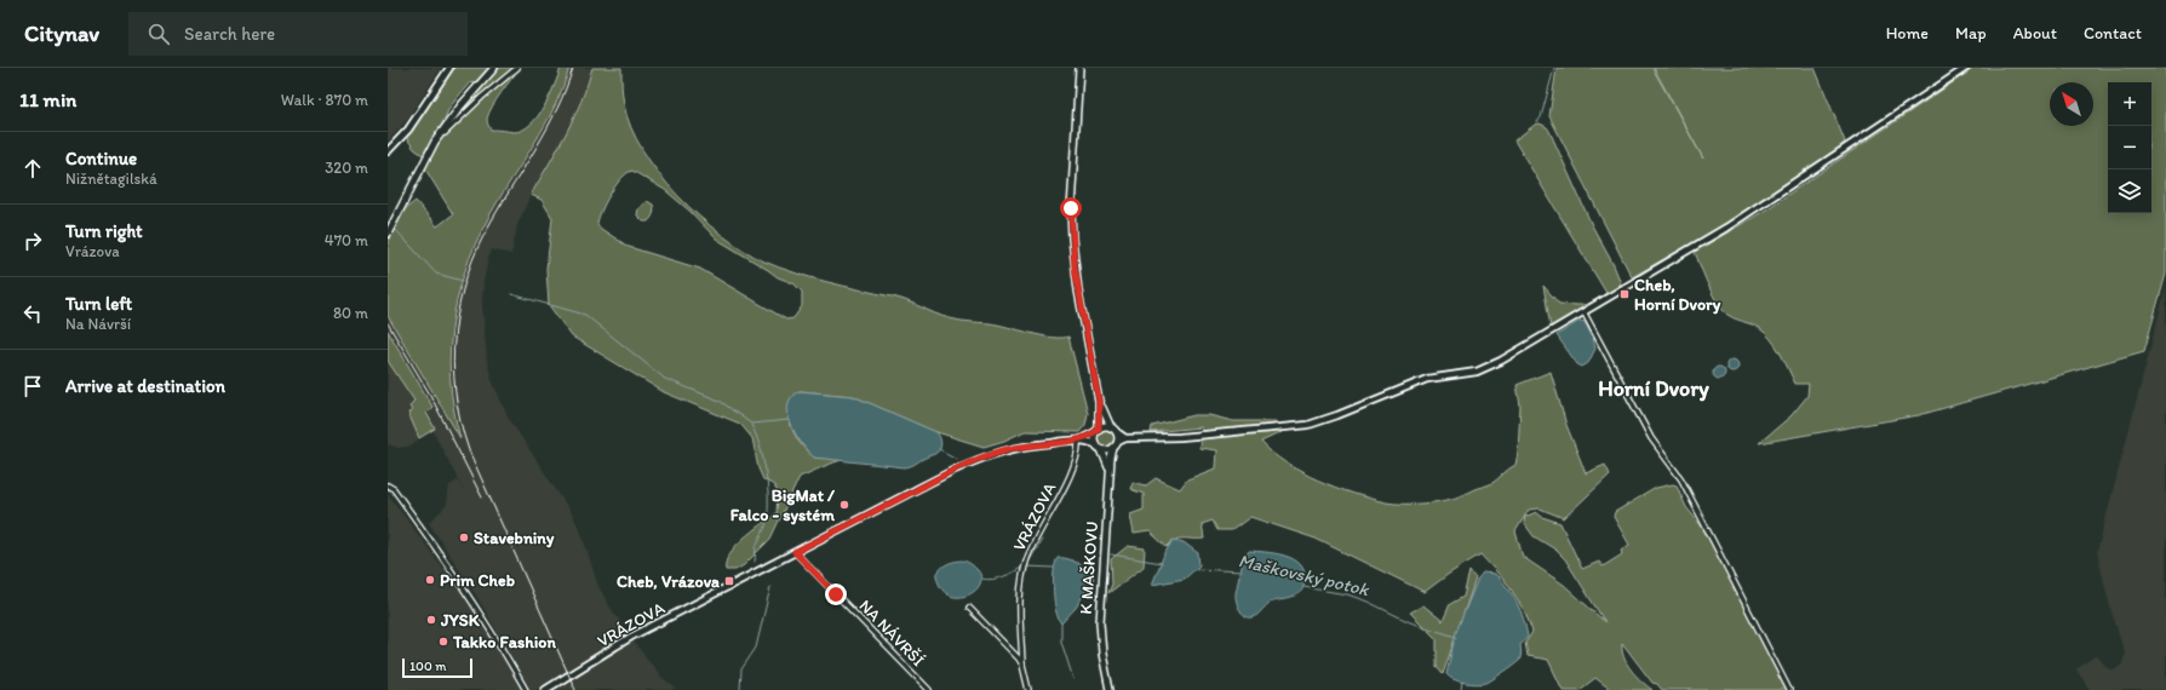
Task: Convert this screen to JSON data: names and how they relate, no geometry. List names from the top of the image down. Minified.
{"streets":{"main road":["K MAŠKOVU"],"street":["VRÁZOVA","NA NÁVRŠÍ"]},"crossings":[["VRÁZOVA","K MAŠKOVU"],["VRÁZOVA","NA NÁVRŠÍ"]],"districts":["Horní Dvory"],"water":["Maškovský potok"],"places":{"transit":["Cheb, Horní Dvory","Cheb, Vrázova"],"other":["BigMat / Falco - systém","Stavebniny","Prim Cheb","JYSK","Takko Fashion"]},"scale_bar":"100 m","north":"top left","page":{"header":"Citynav","search":"Search here","nav":["Home","Map","About","Contact"],"heading":["11 min","Walk · 870 m"],"map_buttons":["+","−"],"list":[["Continue","Nižnětagilská","320 m"],["Turn right","Vrázova","470 m"],["Turn left","Na Návrší","80 m"],"Arrive at destination"],"scale":"100 m"}}
